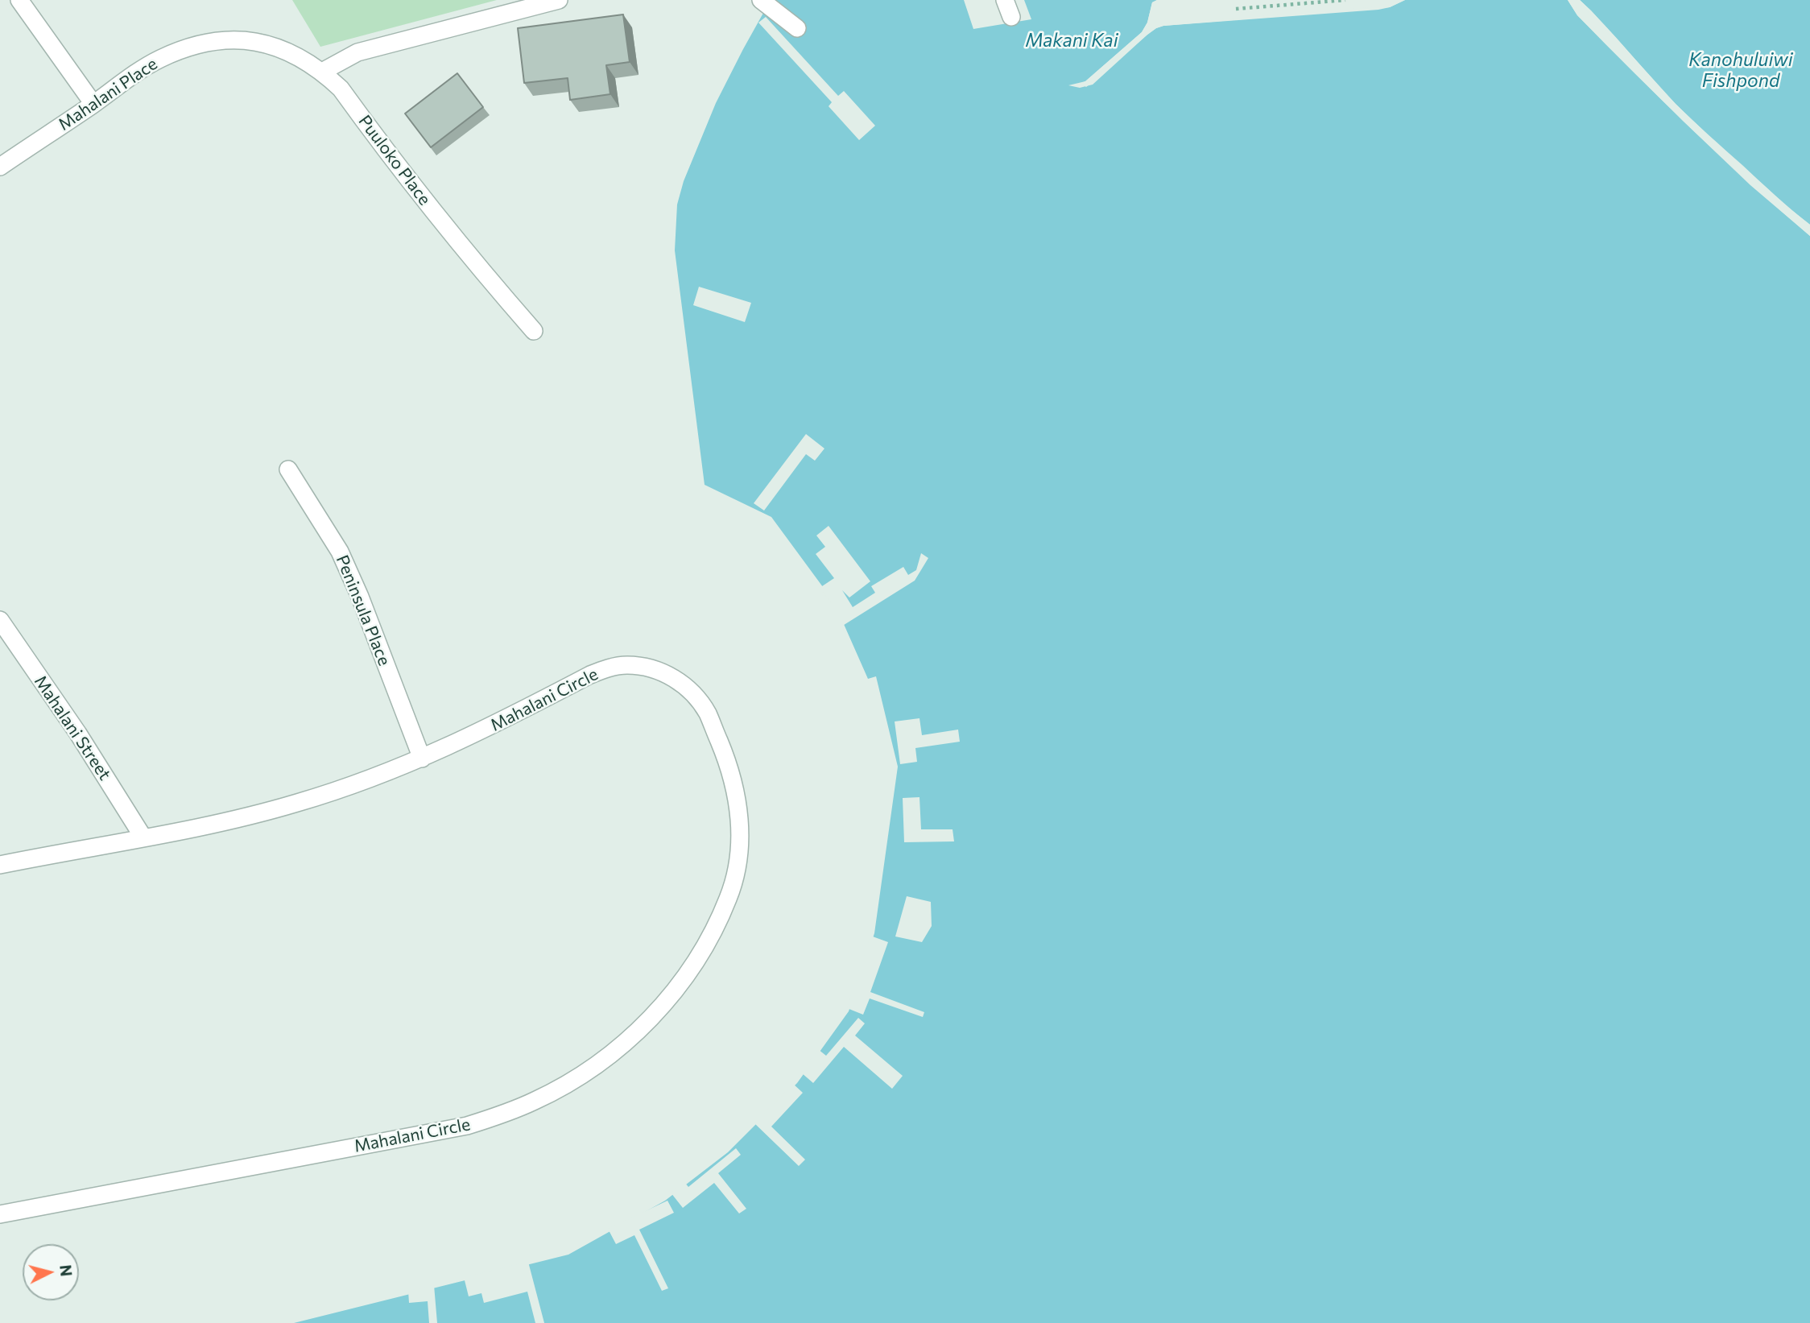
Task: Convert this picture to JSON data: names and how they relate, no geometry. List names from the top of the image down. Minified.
{"streets":{"street":["Mahalani Place","Puuloko Place","Peninsula Place","Mahalani Circle","Mahalani Street"]},"crossings":[["Mahalani Place","Puuloko Place"],["Peninsula Place","Mahalani Circle"],["Mahalani Circle","Mahalani Street"]],"water":["Makani Kai","Kanohuluiwi Fishpond"],"north":"right"}
